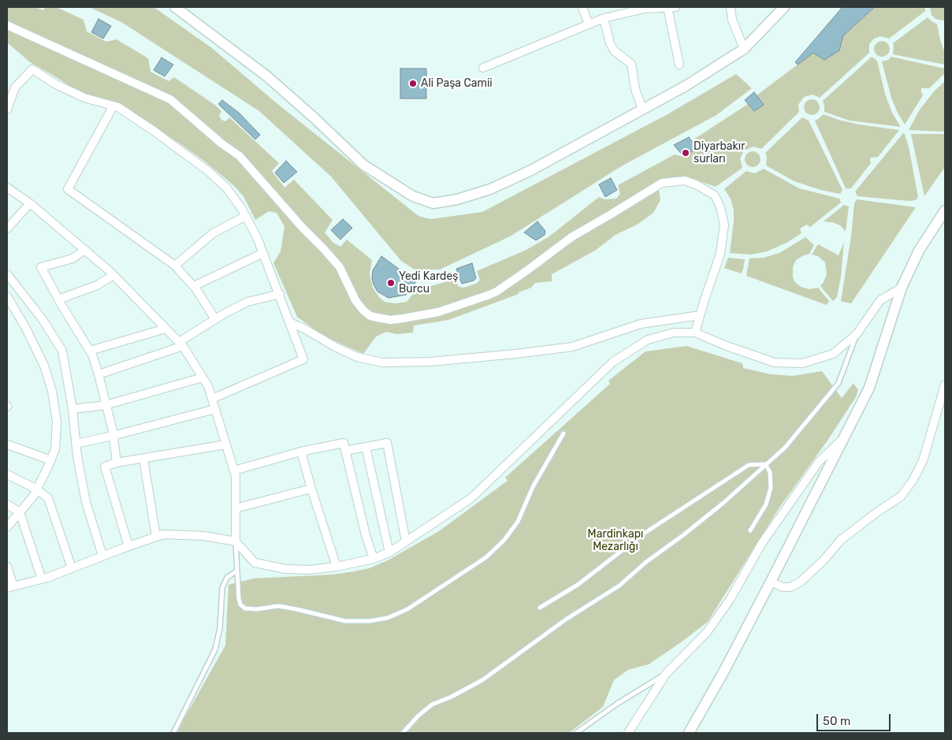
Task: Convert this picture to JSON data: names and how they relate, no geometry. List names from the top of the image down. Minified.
{"parks":["Mardinkapı Mezarlığı"],"places":["Ali Paşa Camii","Diyarbakır surları","Yedi Kardeş Burcu"],"scale_bar":"50 m"}
